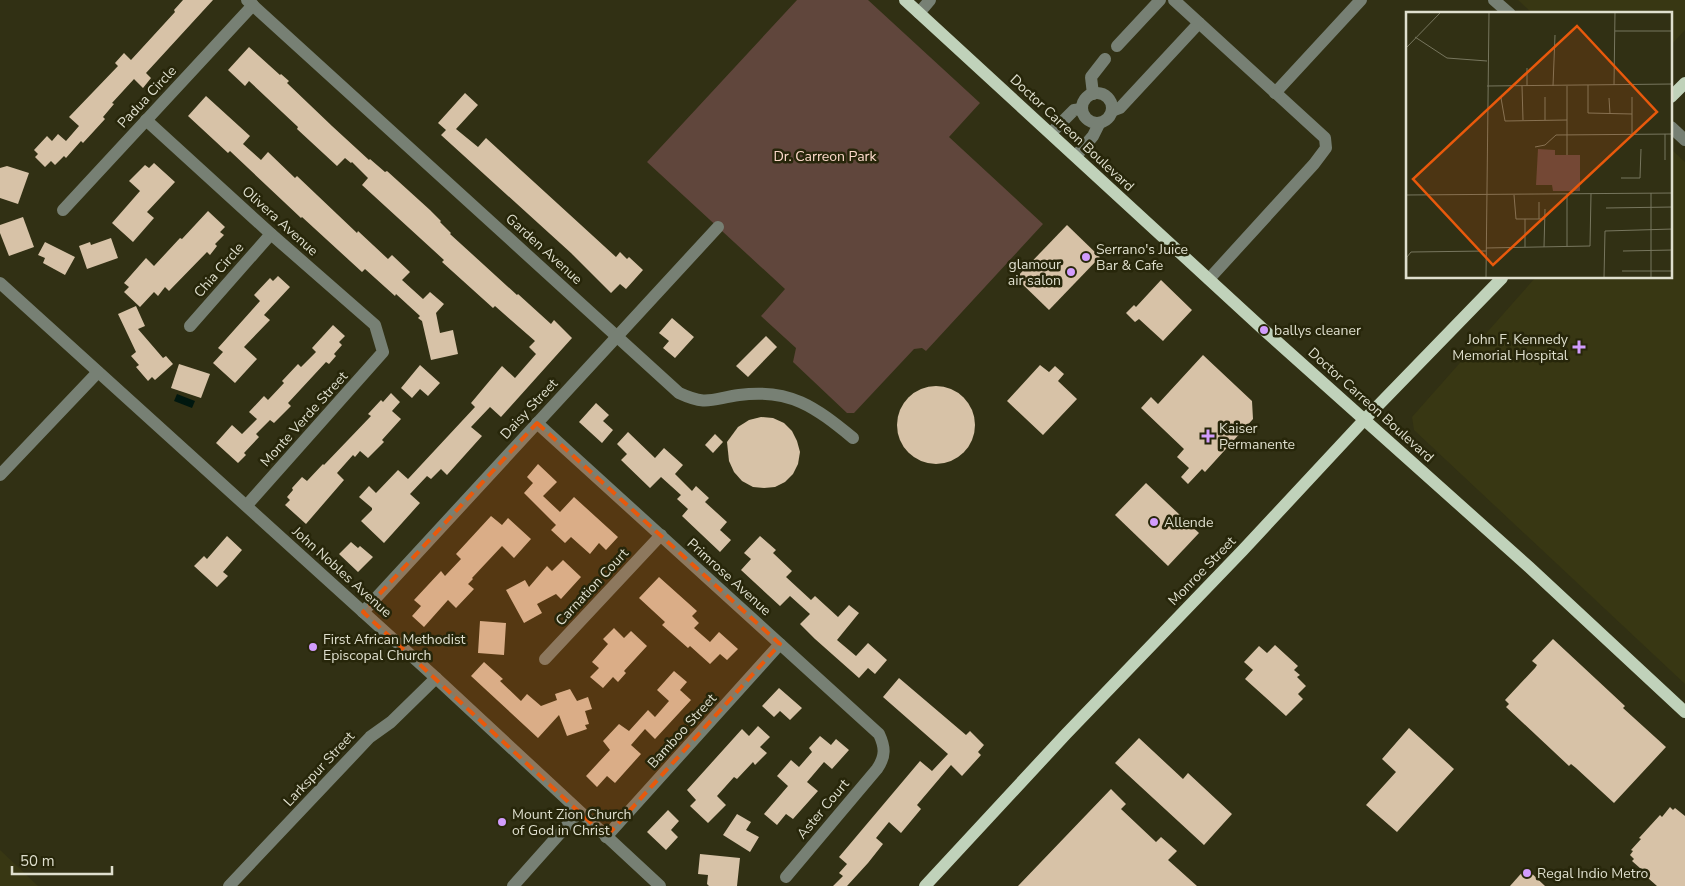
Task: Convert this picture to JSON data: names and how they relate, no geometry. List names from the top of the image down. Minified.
{"streets":{"main road":["Doctor Carreon Boulevard","Monroe Street"],"street":["Padua Circle","Olivera Avenue","Garden Avenue","Chia Circle","Daisy Street","Monte Verde Street","John Nobles Avenue","Primrose Avenue","Carnation Court","Bamboo Street","Larkspur Street","Aster Court"]},"crossings":[["Padua Circle","Olivera Avenue"],["Padua Circle","Garden Avenue"],["Doctor Carreon Boulevard","Monroe Street"],["Olivera Avenue","Chia Circle"],["Olivera Avenue","Monte Verde Street"],["Garden Avenue","Daisy Street"],["Daisy Street","John Nobles Avenue"],["Daisy Street","Primrose Avenue"],["Monte Verde Street","John Nobles Avenue"],["John Nobles Avenue","Bamboo Street"],["John Nobles Avenue","Larkspur Street"],["Primrose Avenue","Carnation Court"],["Primrose Avenue","Bamboo Street"],["Primrose Avenue","Aster Court"]],"parks":["Dr. Carreon Park"],"places":{"other":["Serrano's Juice Bar & Cafe","glamour air salon","ballys cleaner","Allende","First African Methodist Episcopal Church","Mount Zion Church of God in Christ","Regal Indio Metro"],"health":["John F. Kennedy Memorial Hospital","Kaiser Permanente"]},"scale_bar":"50 m"}
